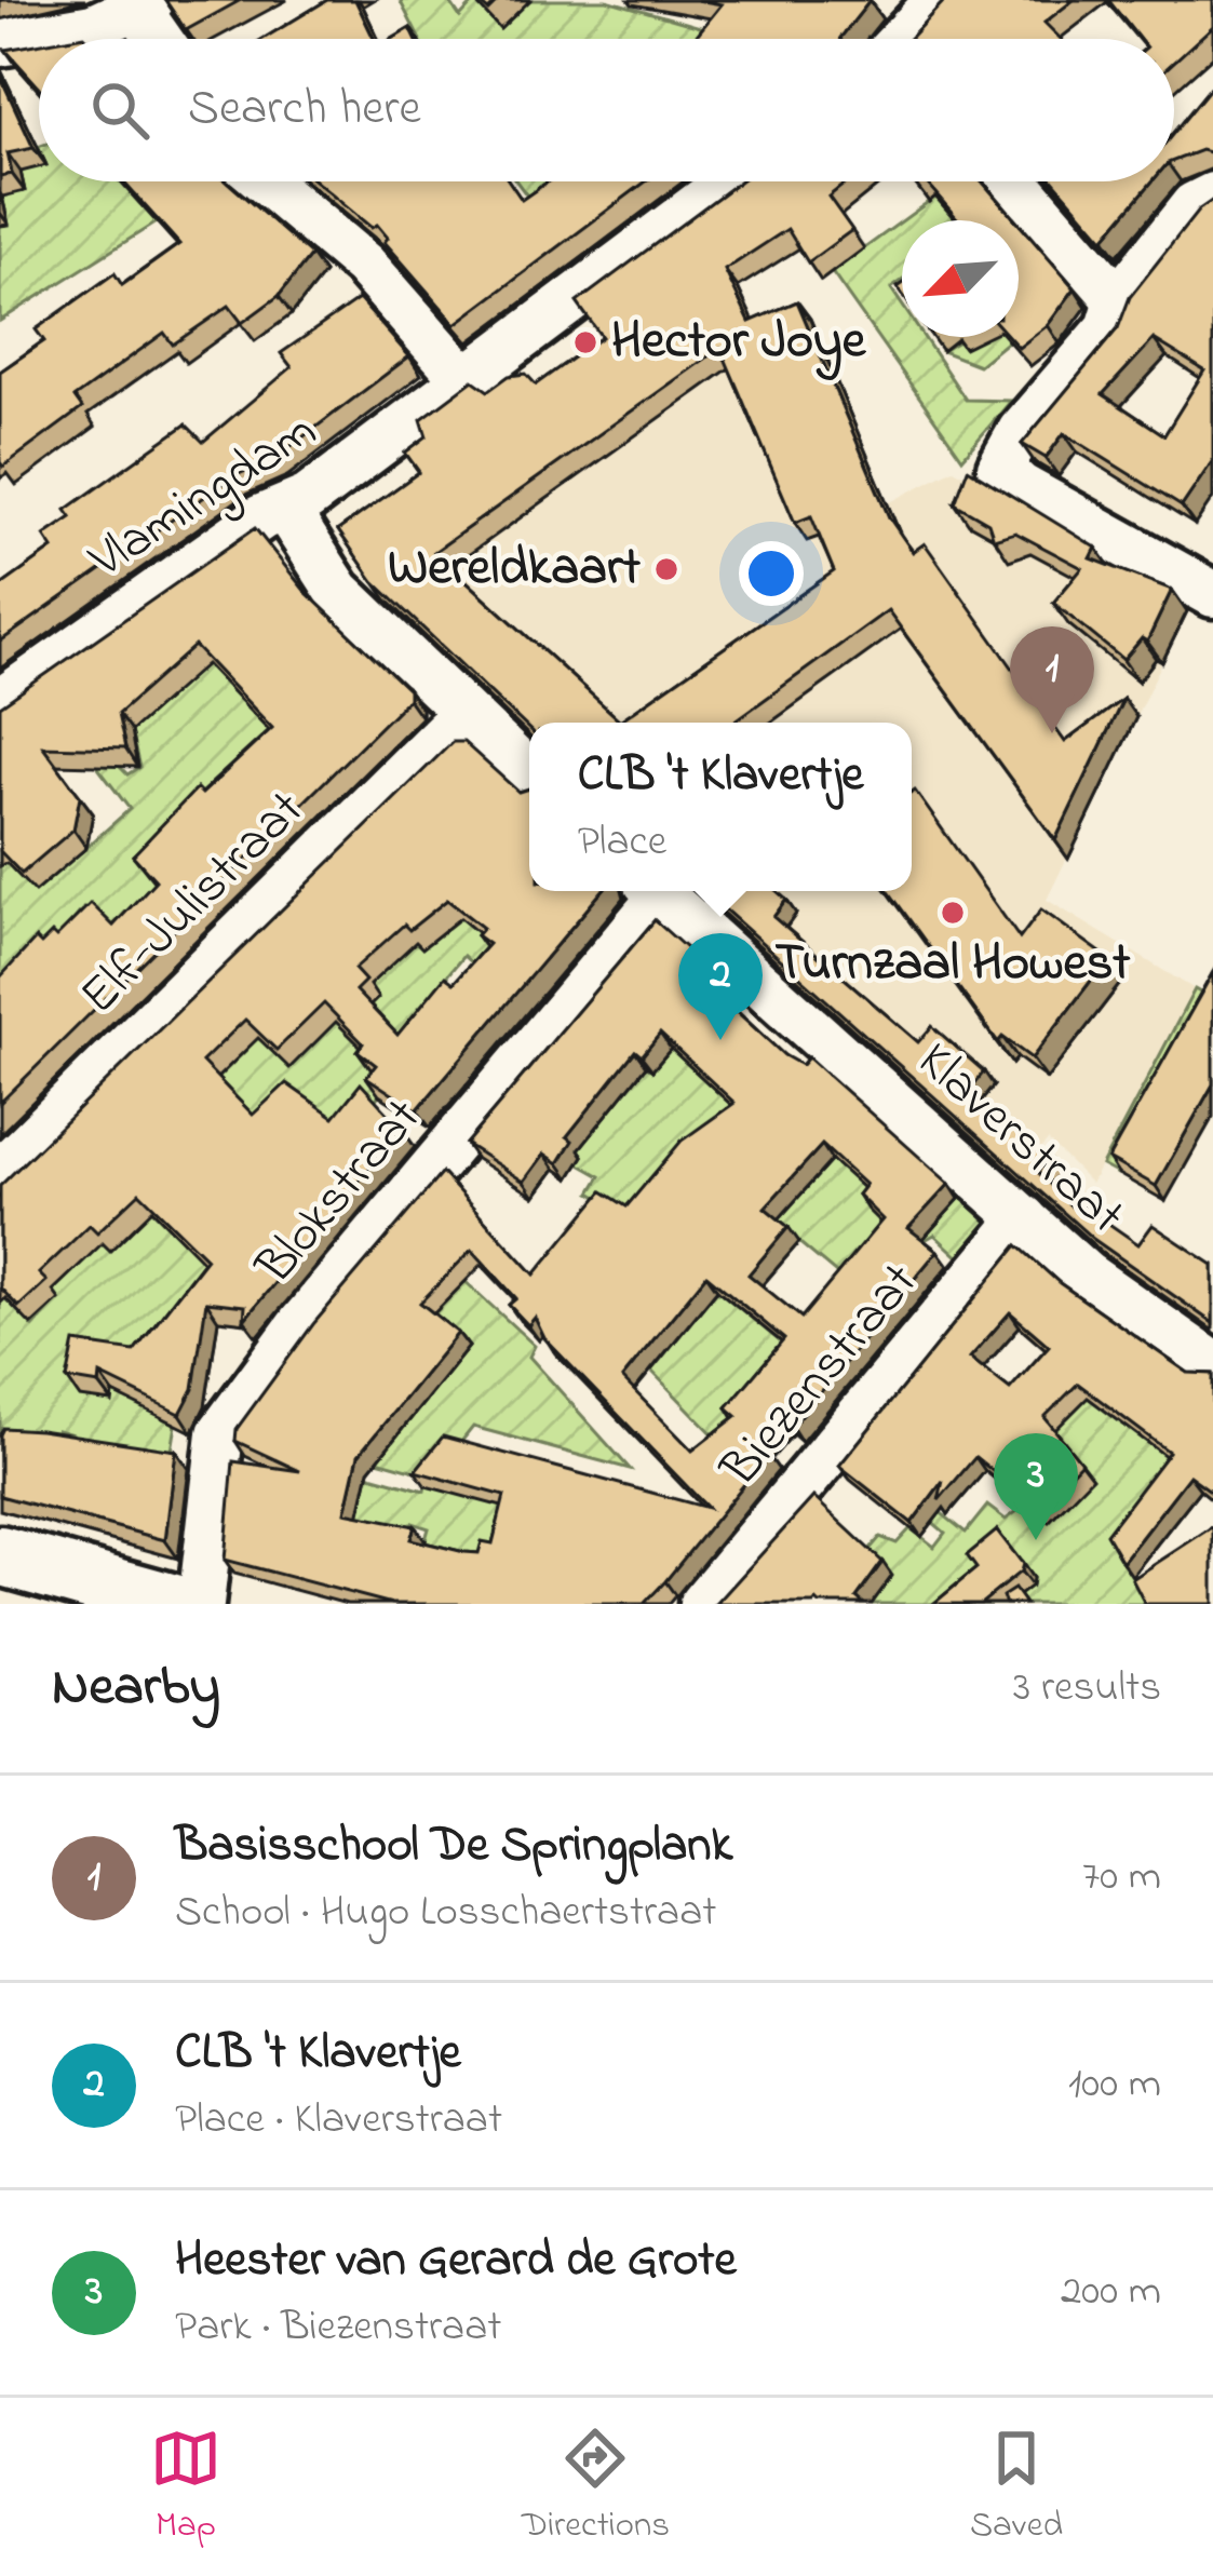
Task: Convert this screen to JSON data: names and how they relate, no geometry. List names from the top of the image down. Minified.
{"streets":{"street":["Vlamingdam","Elf-Julistraat","Klaverstraat","Blokstraat","Biezenstraat"]},"crossings":[["Klaverstraat","Biezenstraat"]],"places":["Hector Joye","Wereldkaart","Turnzaal Howest"],"north":"bottom left","page":{"search":"Search here","pins":["1","2","3"],"popup":["CLB 't Klavertje","Place"],"heading":["Nearby","3 results"],"list":[{"mark":"1","name":"Basisschool De Springplank","note":"School · Hugo Losschaertstraat","value":"70 m"},{"mark":"2","name":"CLB 't Klavertje","note":"Place · Klaverstraat","value":"100 m"},{"mark":"3","name":"Heester van Gerard de Grote","note":"Park · Biezenstraat","value":"200 m"}],"nav":["Map","Directions","Saved"]}}
